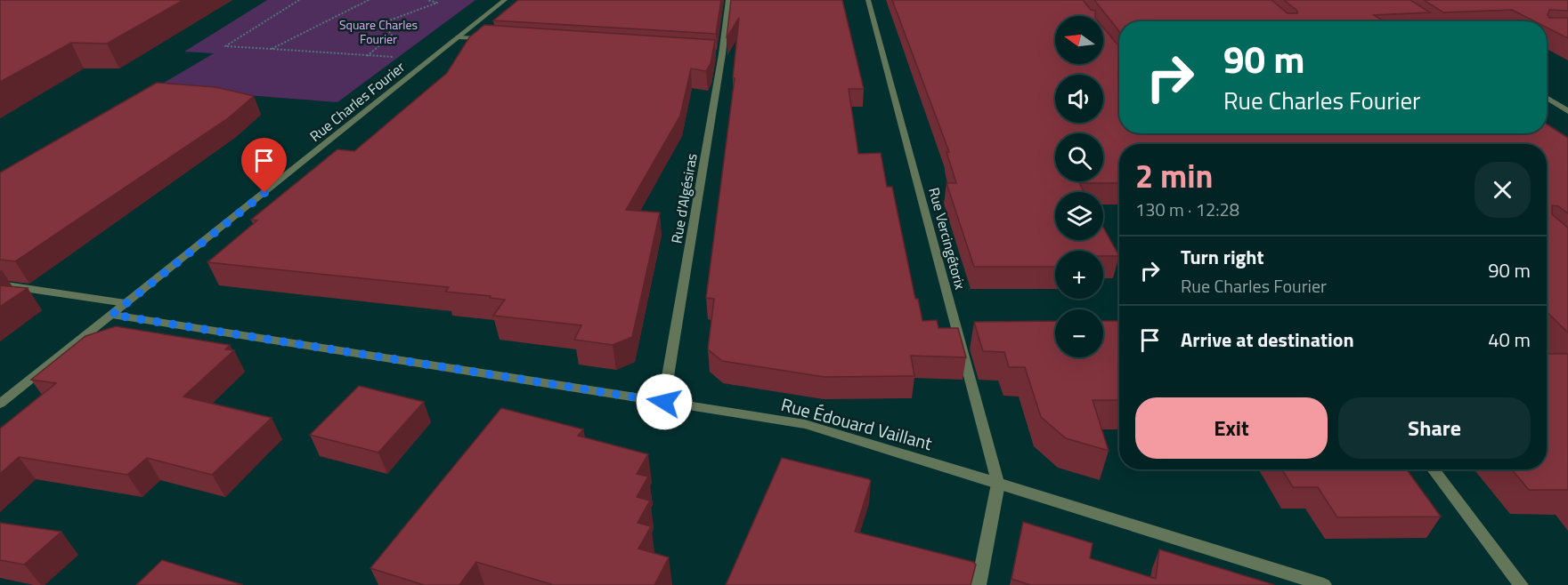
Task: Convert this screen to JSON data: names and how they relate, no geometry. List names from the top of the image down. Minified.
{"streets":{"street":["Rue Charles Fourier","Rue d'Algésiras","Rue Vercingétorix","Rue Édouard Vaillant"]},"crossings":[["Rue Charles Fourier","Rue Édouard Vaillant"],["Rue d'Algésiras","Rue Édouard Vaillant"],["Rue Vercingétorix","Rue Édouard Vaillant"]],"parks":["Square Charles Fourier"],"north":"left","page":{"map_buttons":["+","−"],"turn":["90 m","Rue Charles Fourier"],"heading":["2 min","130 m · 12:28"],"list":[{"name":"Turn right","note":"Rue Charles Fourier","value":"90 m"},{"name":"Arrive at destination","value":"40 m"}],"buttons":["Exit","Share"]}}
